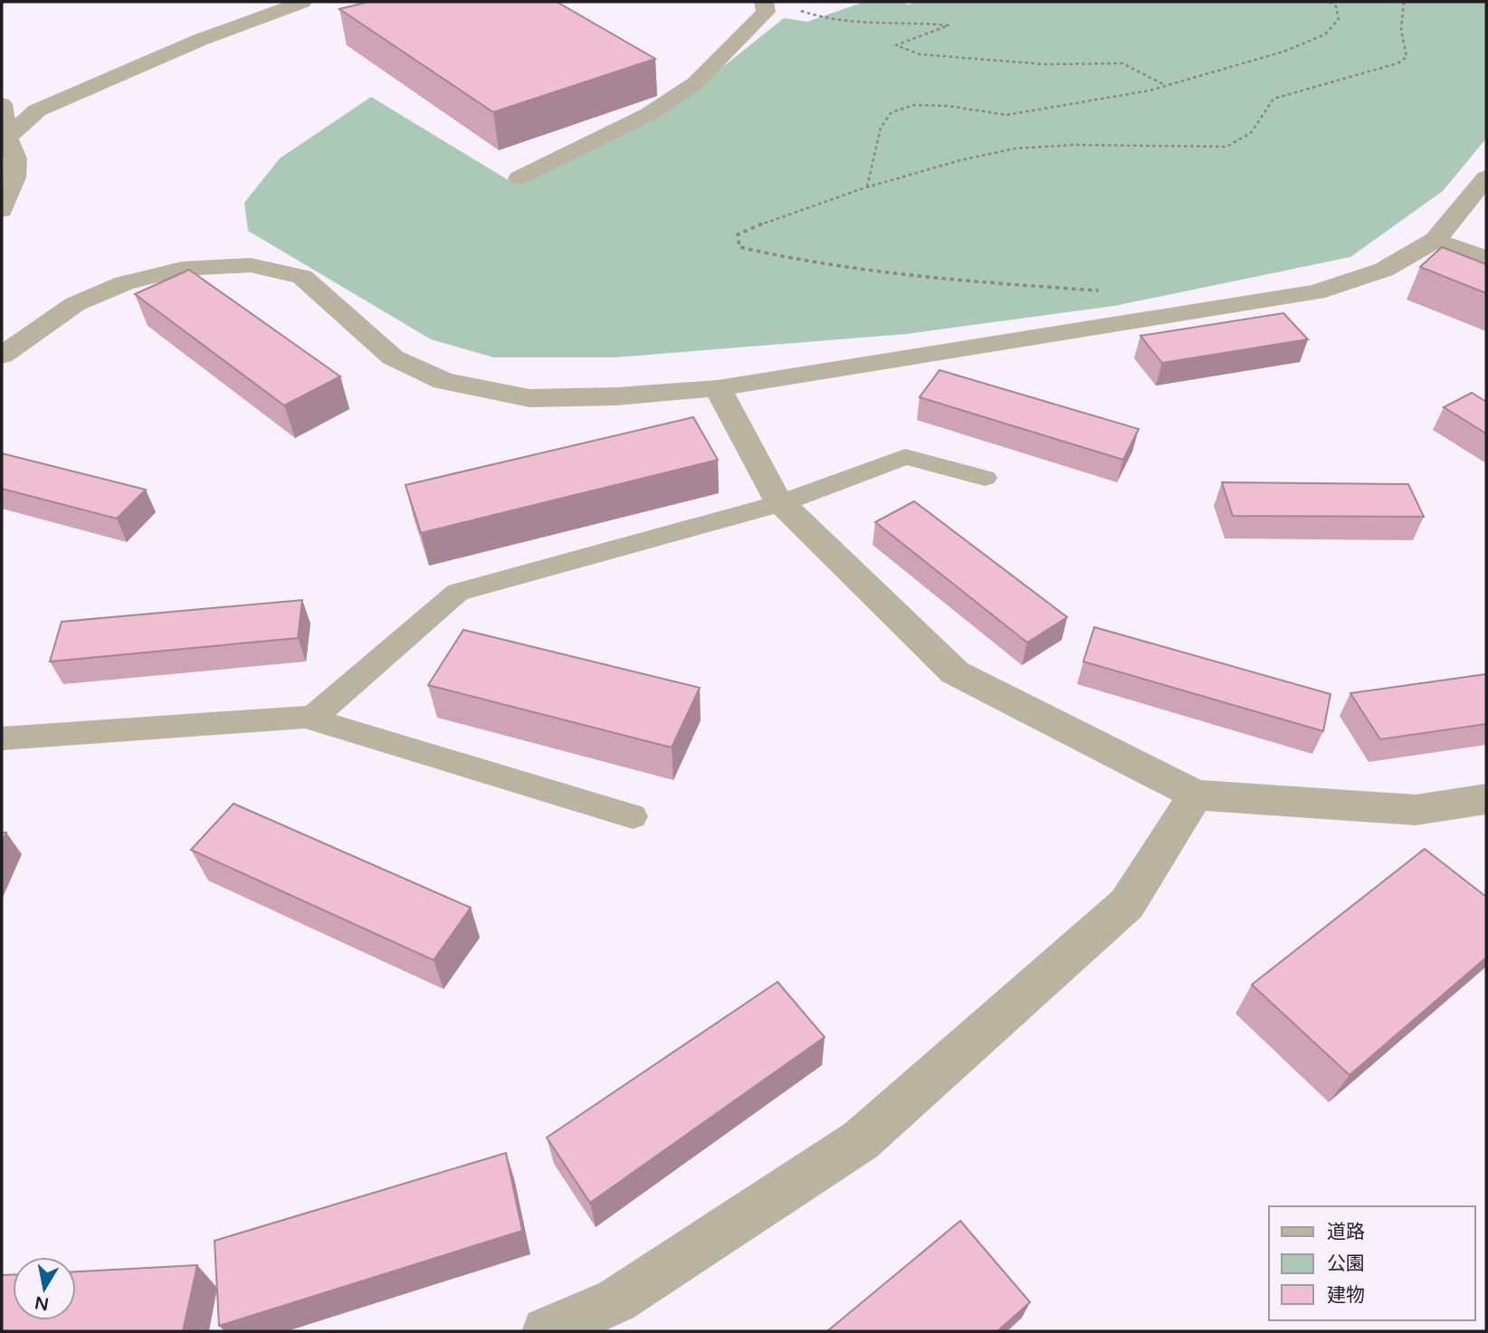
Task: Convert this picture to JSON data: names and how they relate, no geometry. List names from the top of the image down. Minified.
{"legend":["道路","公園","建物"],"north":"bottom"}
